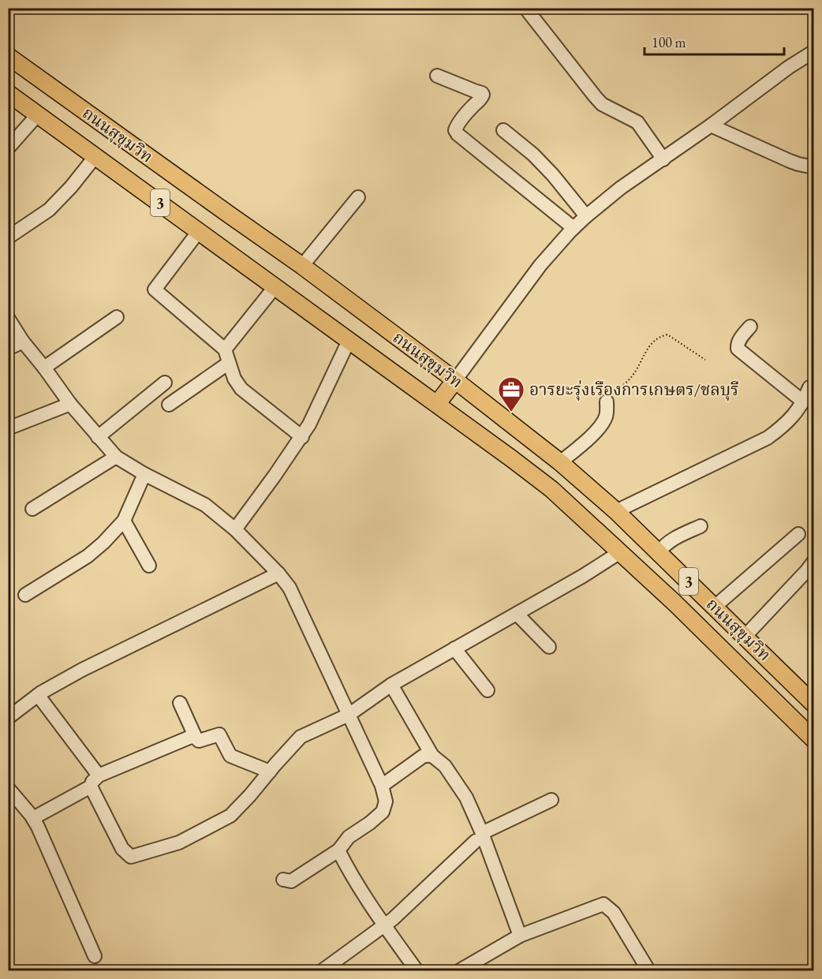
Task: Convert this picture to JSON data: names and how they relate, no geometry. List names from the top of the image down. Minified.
{"streets":{"main road":["ถนนสุขุมวิท","3"]},"places":{"office":["อารยะรุ่งเรืองการเกษตร/ชลบุรี"]},"scale_bar":"100 m"}
